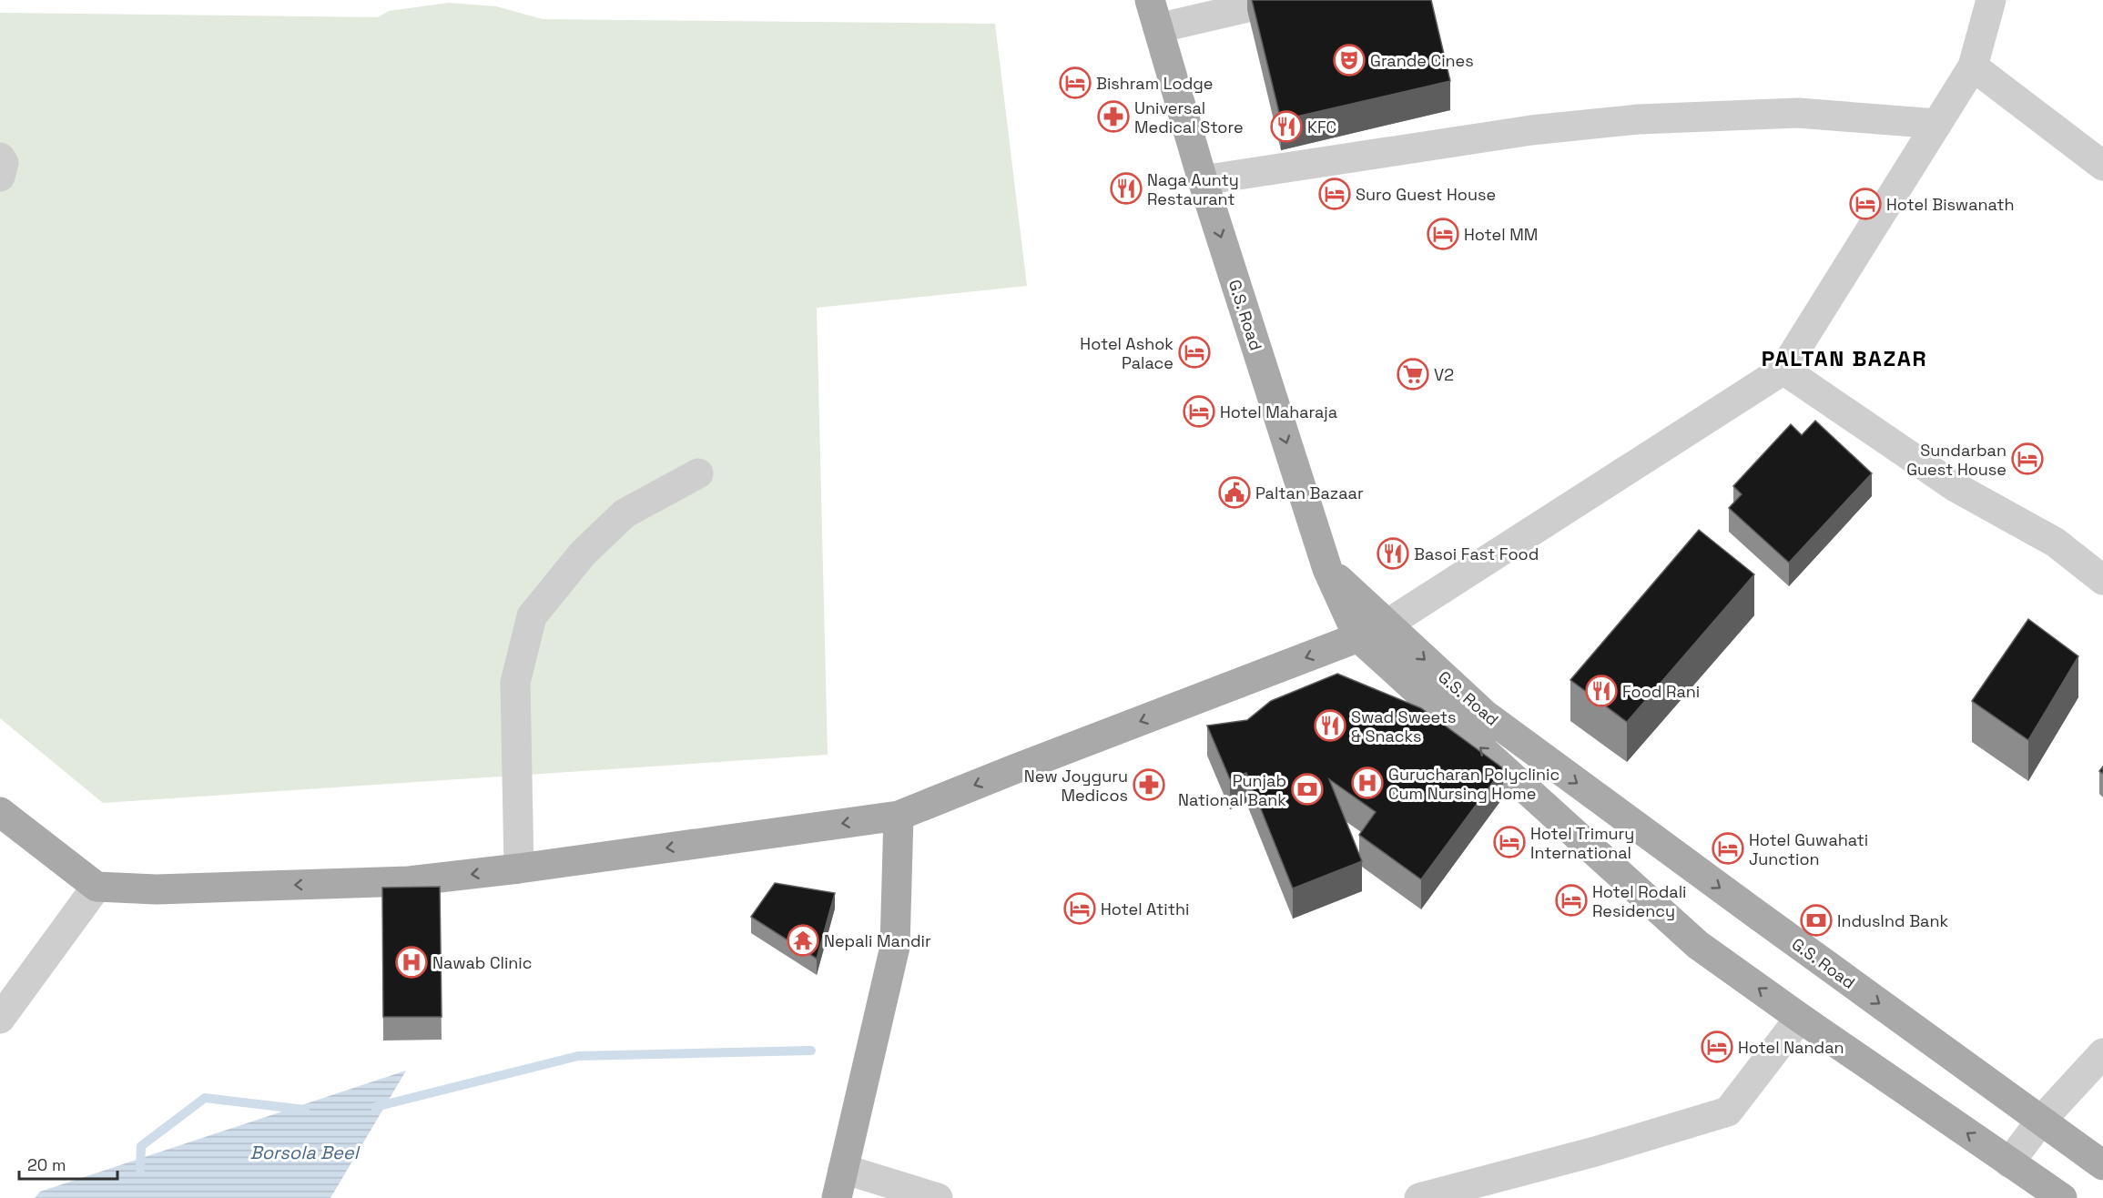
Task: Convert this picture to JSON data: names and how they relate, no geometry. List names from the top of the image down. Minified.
{"streets":{"main road":["G.S. Road"]},"districts":["PALTAN BAZAR"],"water":["Borsola Beel"],"places":{"theatre":["Grande Cines"],"hotel":["Bishram Lodge","Suro Guest House","Hotel Biswanath","Hotel MM","Hotel Ashok Palace","Hotel Maharaja","Sundarban Guest House","Hotel Trimury International","Hotel Guwahati Junction","Hotel Rodali Residency","Hotel Atithi","Hotel Nandan"],"pharmacy":["Universal Medical Store","New Joyguru Medicos"],"restaurant":["KFC","Naga Aunty Restaurant","Basoi Fast Food","Food Rani","Swad Sweets & Snacks"],"supermarket":["V2"],"public building":["Paltan Bazaar"],"hospital":["Gurucharan Polyclinic Cum Nursing Home","Nawab Clinic"],"bank":["Punjab National Bank","IndusInd Bank"],"temple":["Nepali Mandir"]},"scale_bar":"20 m"}
